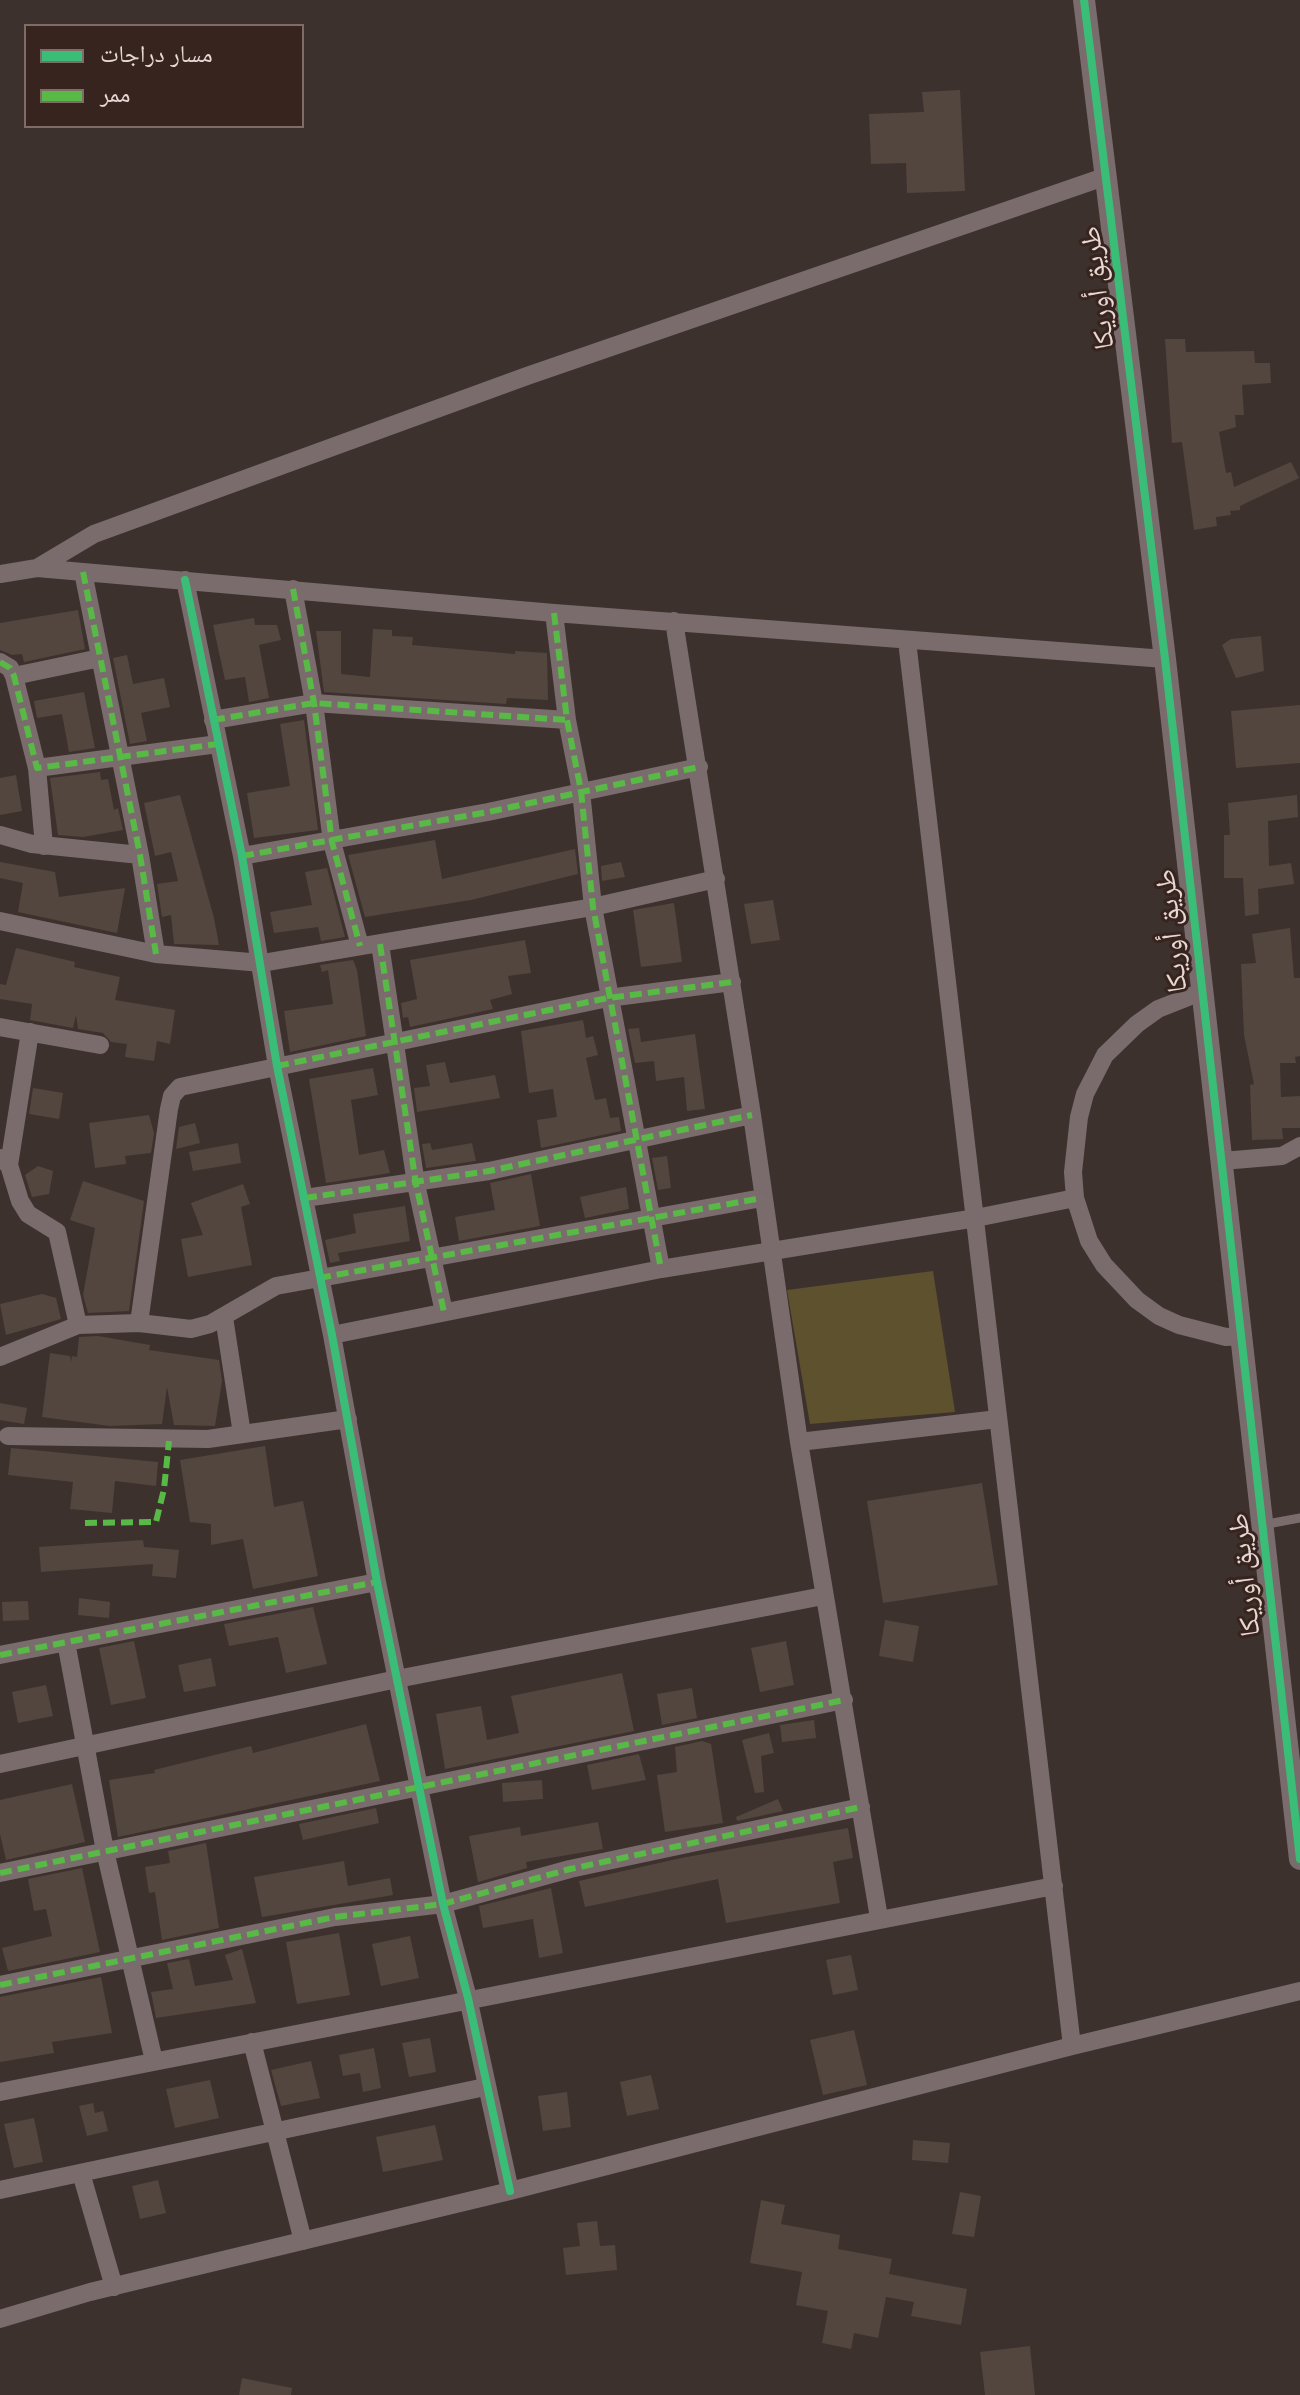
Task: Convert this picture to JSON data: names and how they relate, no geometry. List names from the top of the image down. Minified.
{"streets":{"street":["طريق أوريكا"]},"legend":["مسار دراجات","ممر"]}
